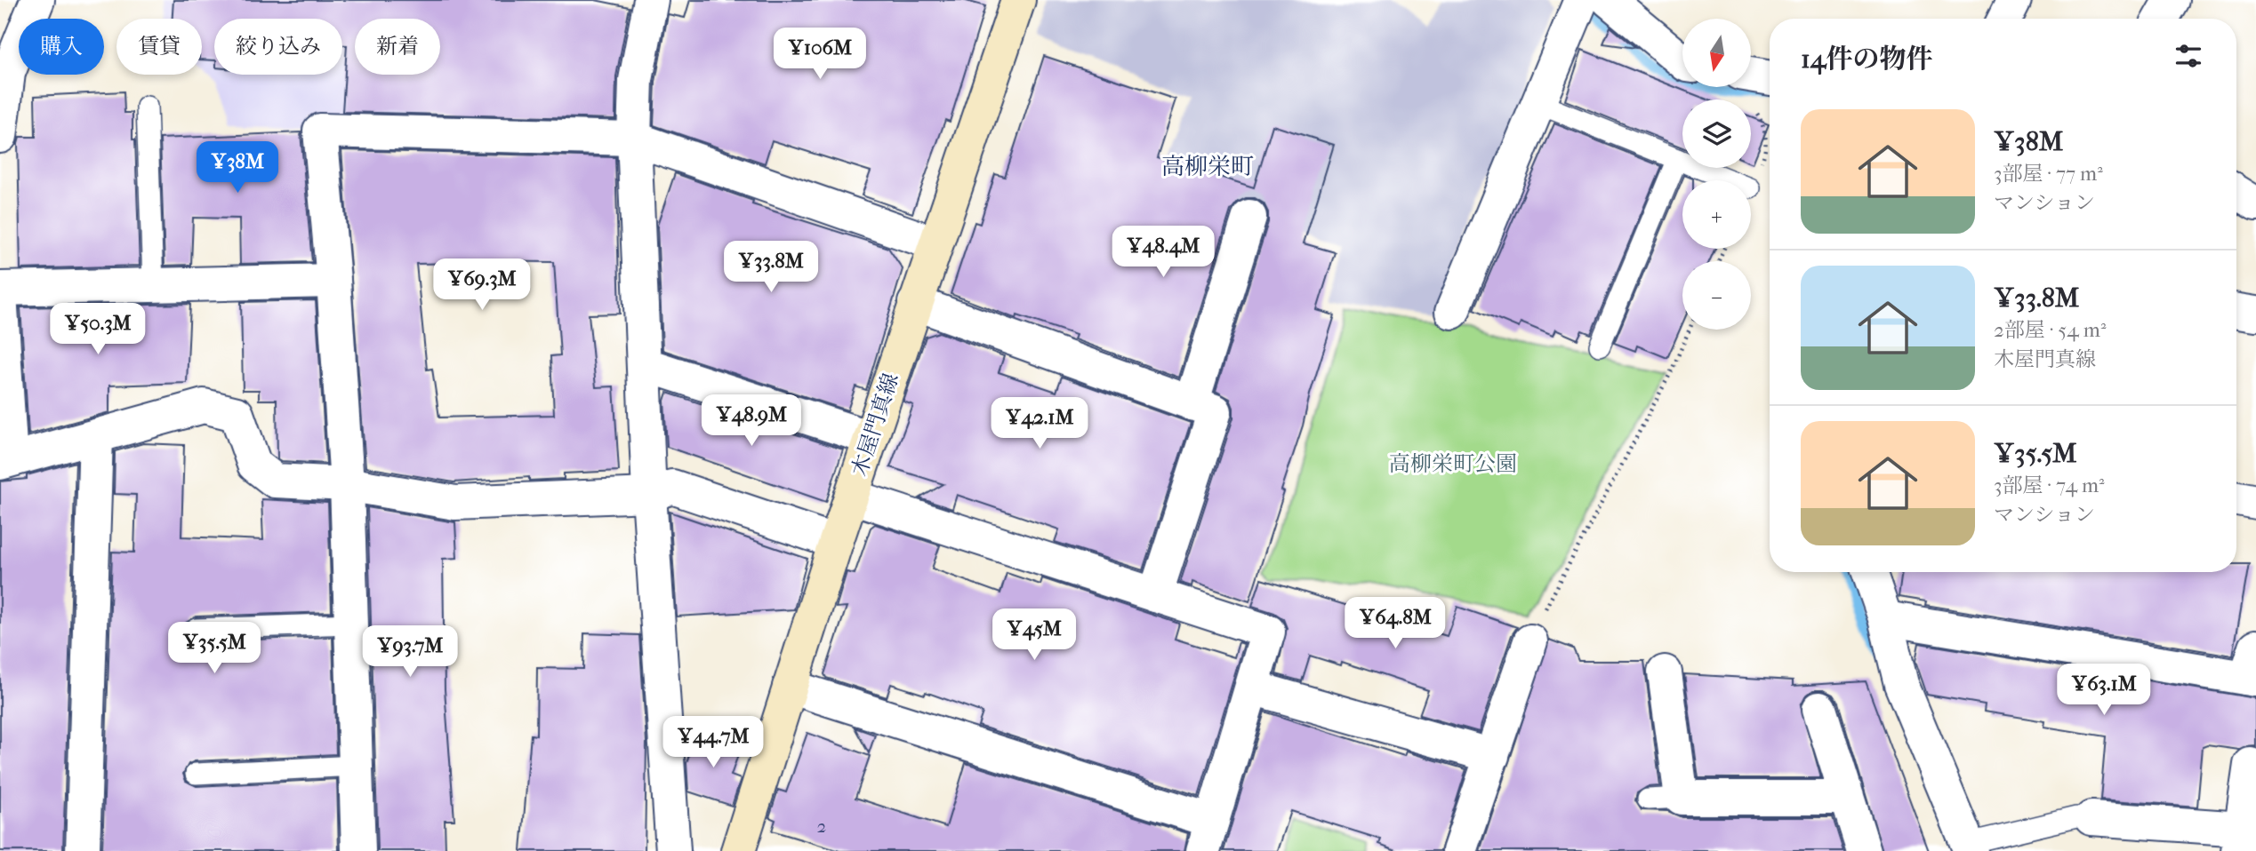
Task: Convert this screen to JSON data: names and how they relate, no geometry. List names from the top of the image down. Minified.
{"streets":{"main road":["木屋門真線"]},"districts":["高柳栄町"],"parks":["高柳栄町公園"],"house_numbers":["2"],"north":"bottom","page":{"map_buttons":["+","−"],"chip":["購入","賃貸","絞り込み","新着"],"heading":"14件の物件","price":["¥106M","¥38M","¥48.4M","¥33.8M","¥69.3M","¥50.3M","¥48.9M","¥42.1M","¥64.8M","¥45M","¥35.5M","¥93.7M","¥63.1M","¥44.7M"],"list":[{"name":"¥38M","note":"3部屋 · 77 m² · マンション"},{"name":"¥33.8M","note":"2部屋 · 54 m² · 木屋門真線"},{"name":"¥35.5M","note":"3部屋 · 74 m² · マンション"}]}}
